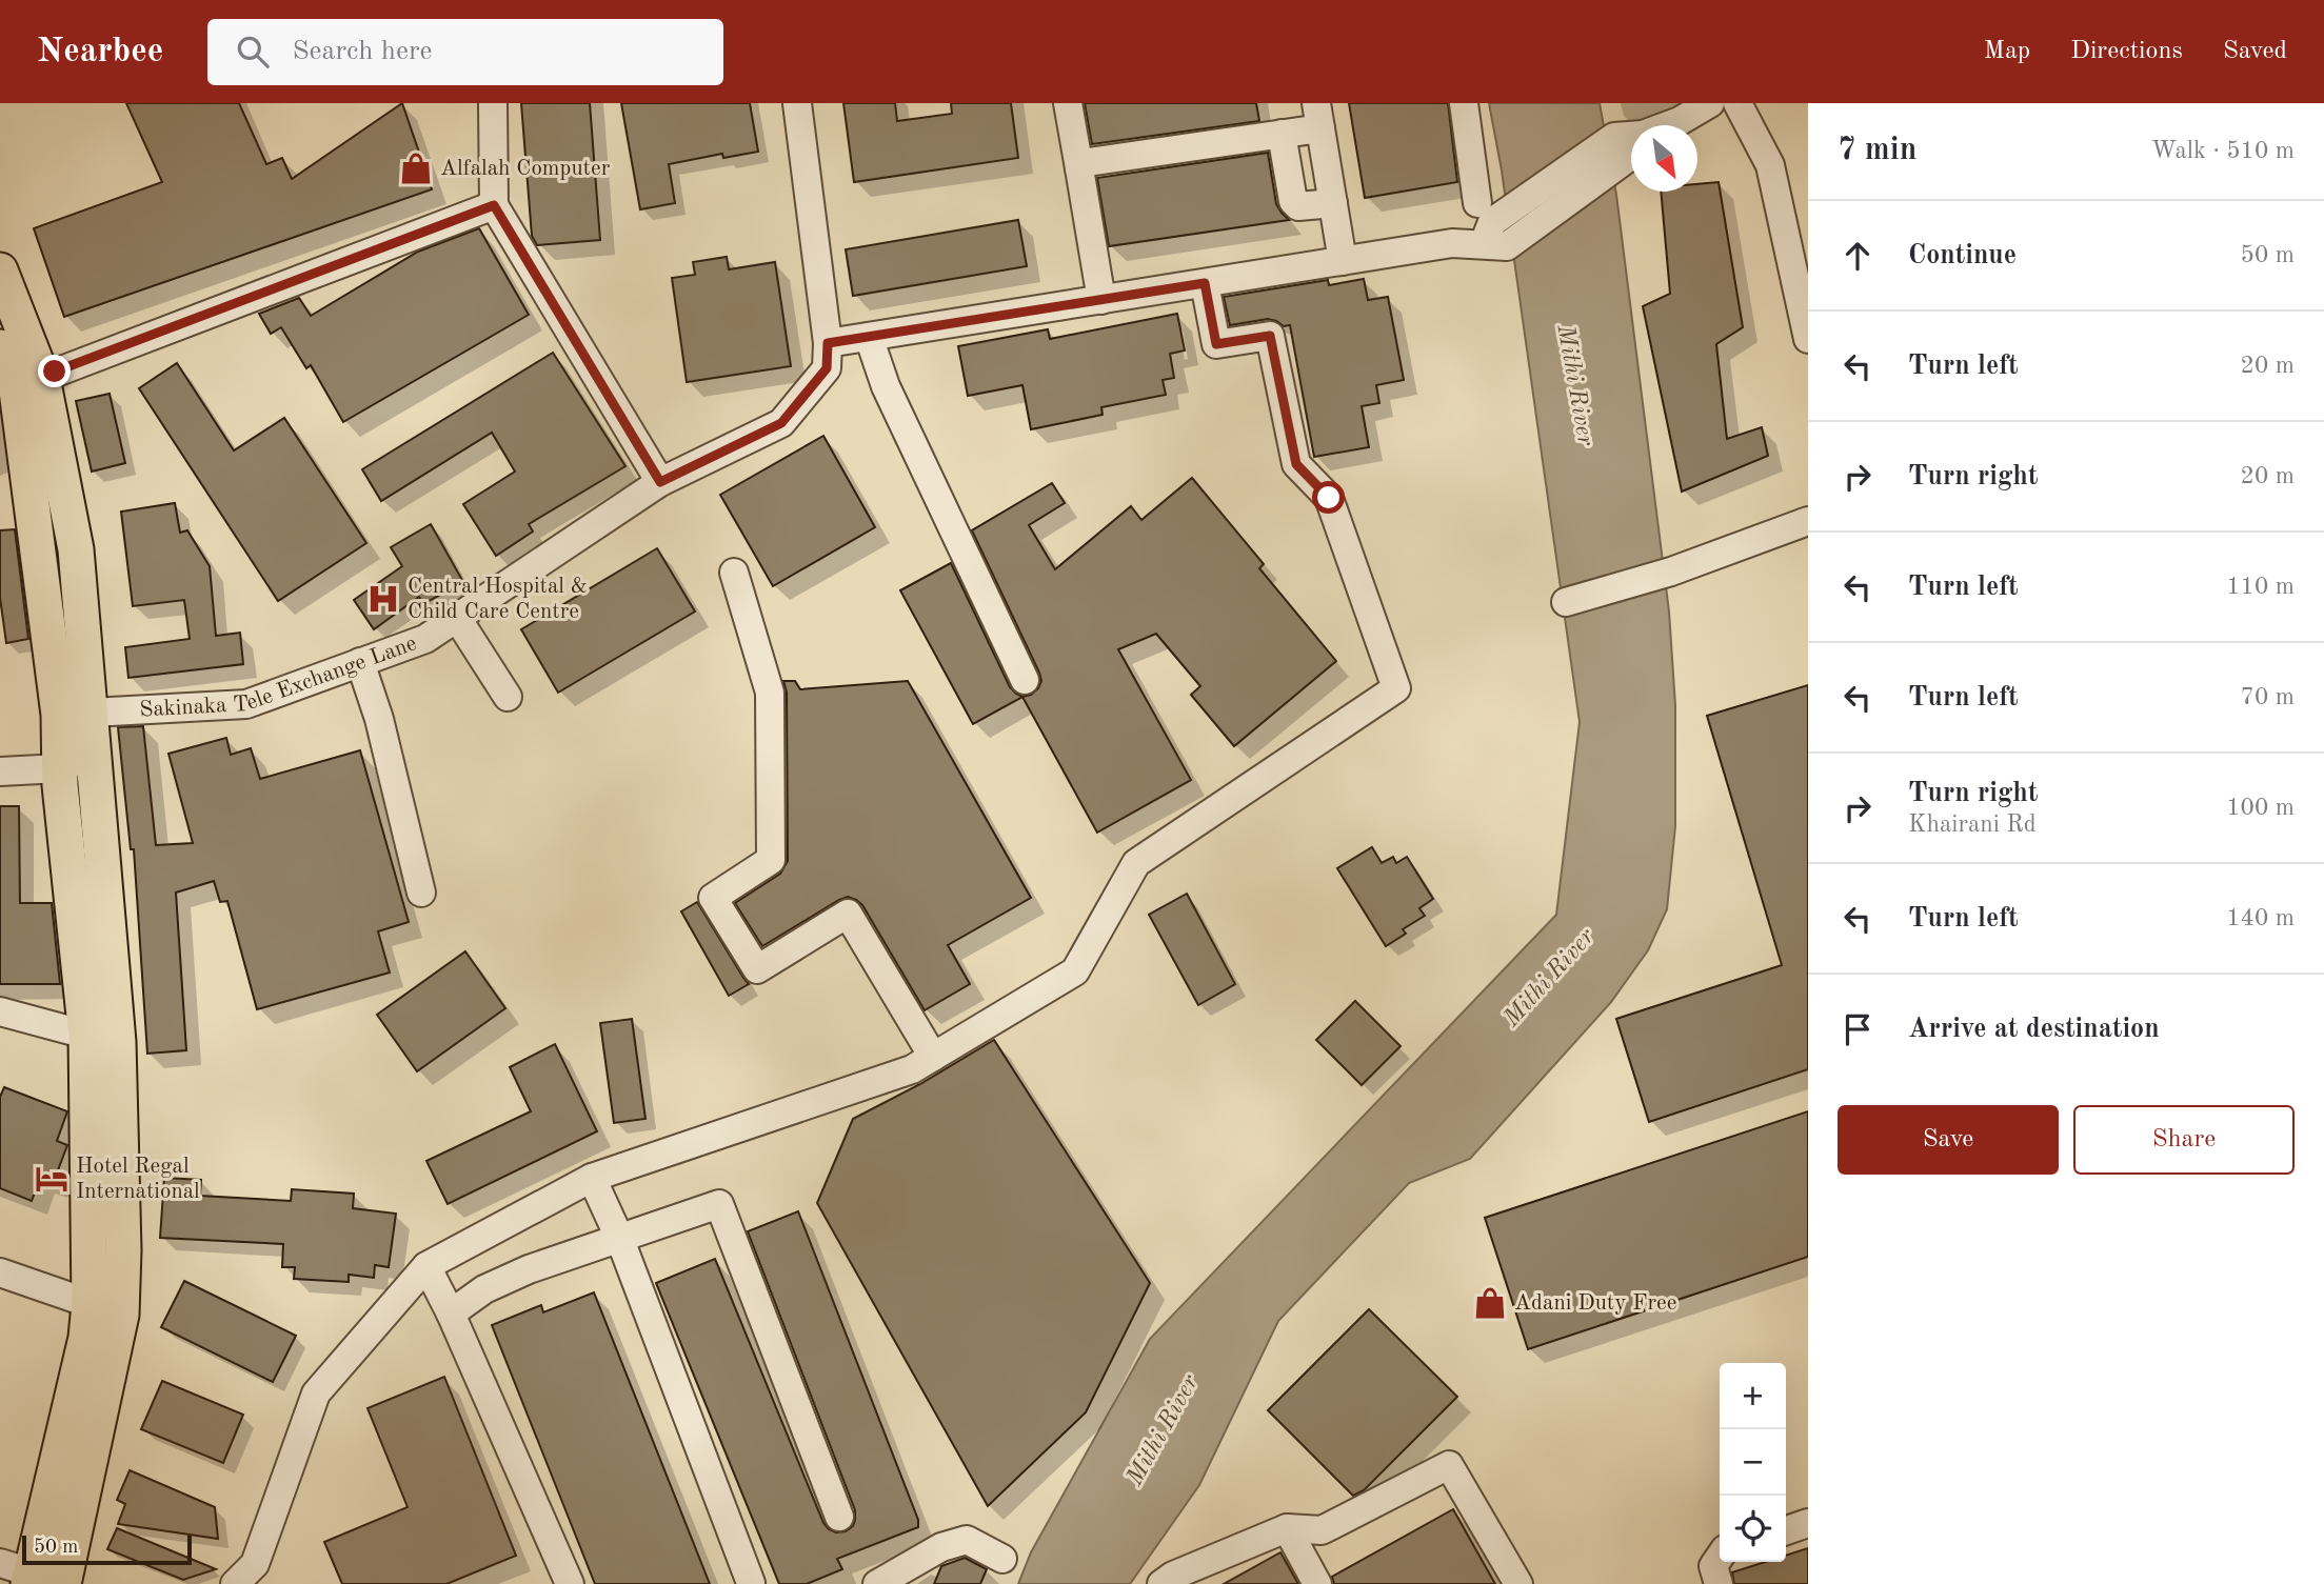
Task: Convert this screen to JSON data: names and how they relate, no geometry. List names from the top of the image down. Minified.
{"streets":{"street":["Sakinaka Tele Exchange Lane"]},"water":["Mithi River"],"places":{"shop":["Alfalah Computer","Adani Duty Free"],"hospital":["Central Hospital & Child Care Centre"],"hotel":["Hotel Regal International"]},"scale_bar":"50 m","north":"bottom right","page":{"header":"Nearbee","search":"Search here","nav":["Map","Directions","Saved"],"heading":["7 min","Walk · 510 m"],"list":[["Continue","50 m"],["Turn left","20 m"],["Turn right","20 m"],["Turn left","110 m"],["Turn left","70 m"],["Turn right","Khairani Rd","100 m"],["Turn left","140 m"],"Arrive at destination"],"buttons":["Save","Share"],"map_buttons":["+","−"],"scale":"50 m"}}
